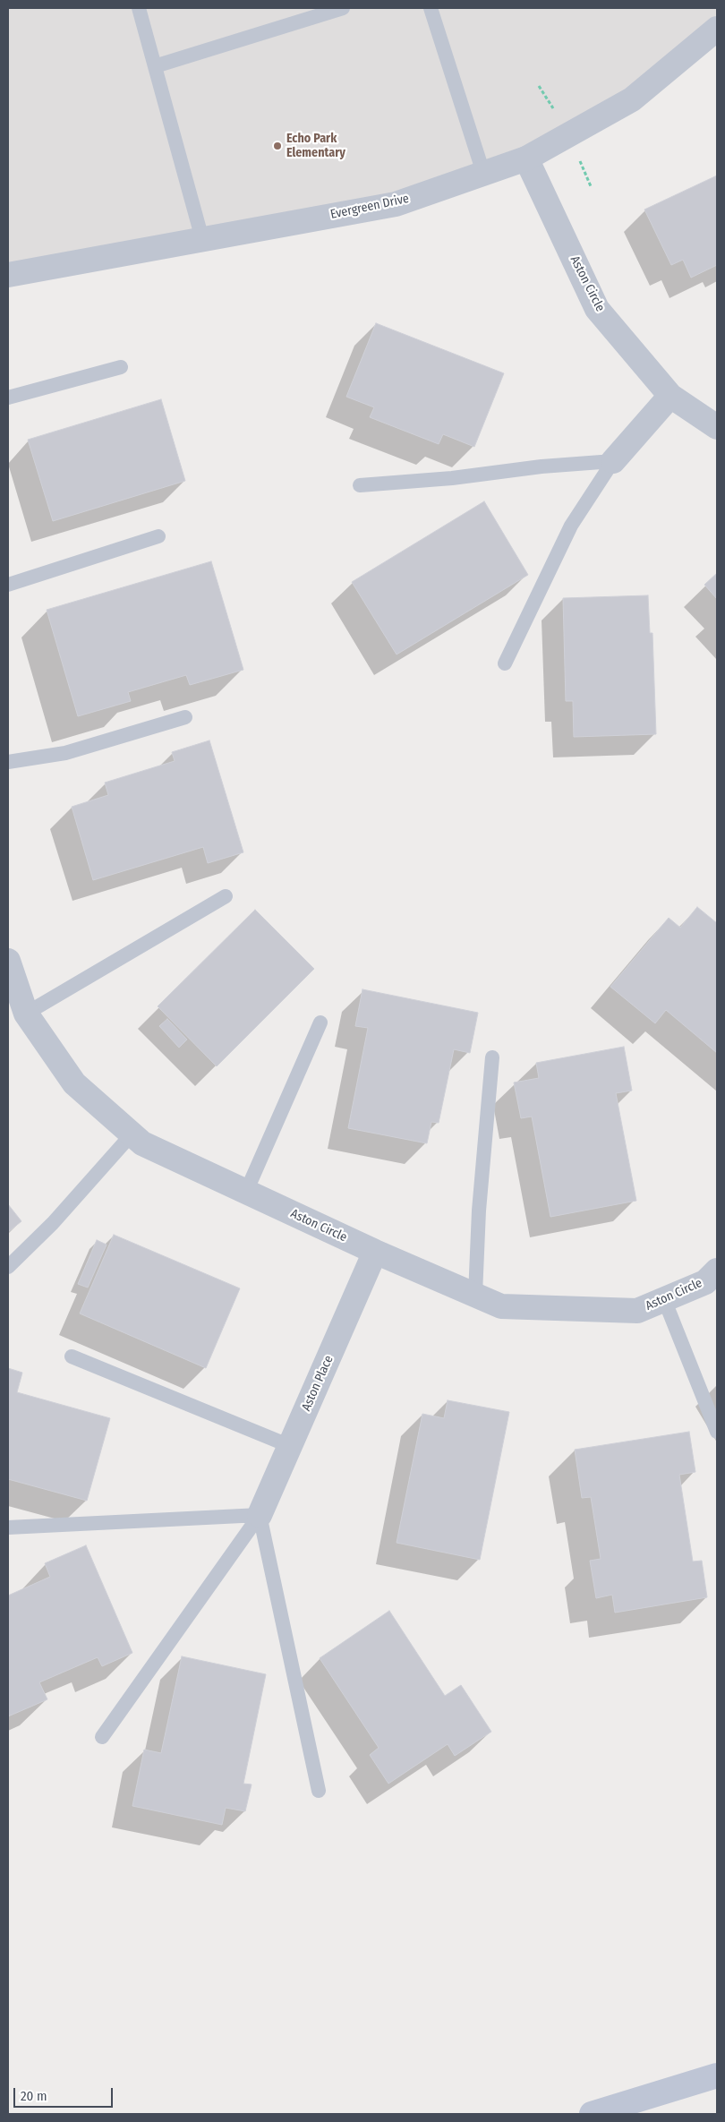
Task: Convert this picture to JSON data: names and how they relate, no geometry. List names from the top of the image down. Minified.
{"streets":{"street":["Evergreen Drive","Aston Circle","Aston Place"]},"crossings":[["Evergreen Drive","Aston Circle"],["Aston Circle","Aston Place"]],"places":["Echo Park Elementary"],"scale_bar":"20 m"}
